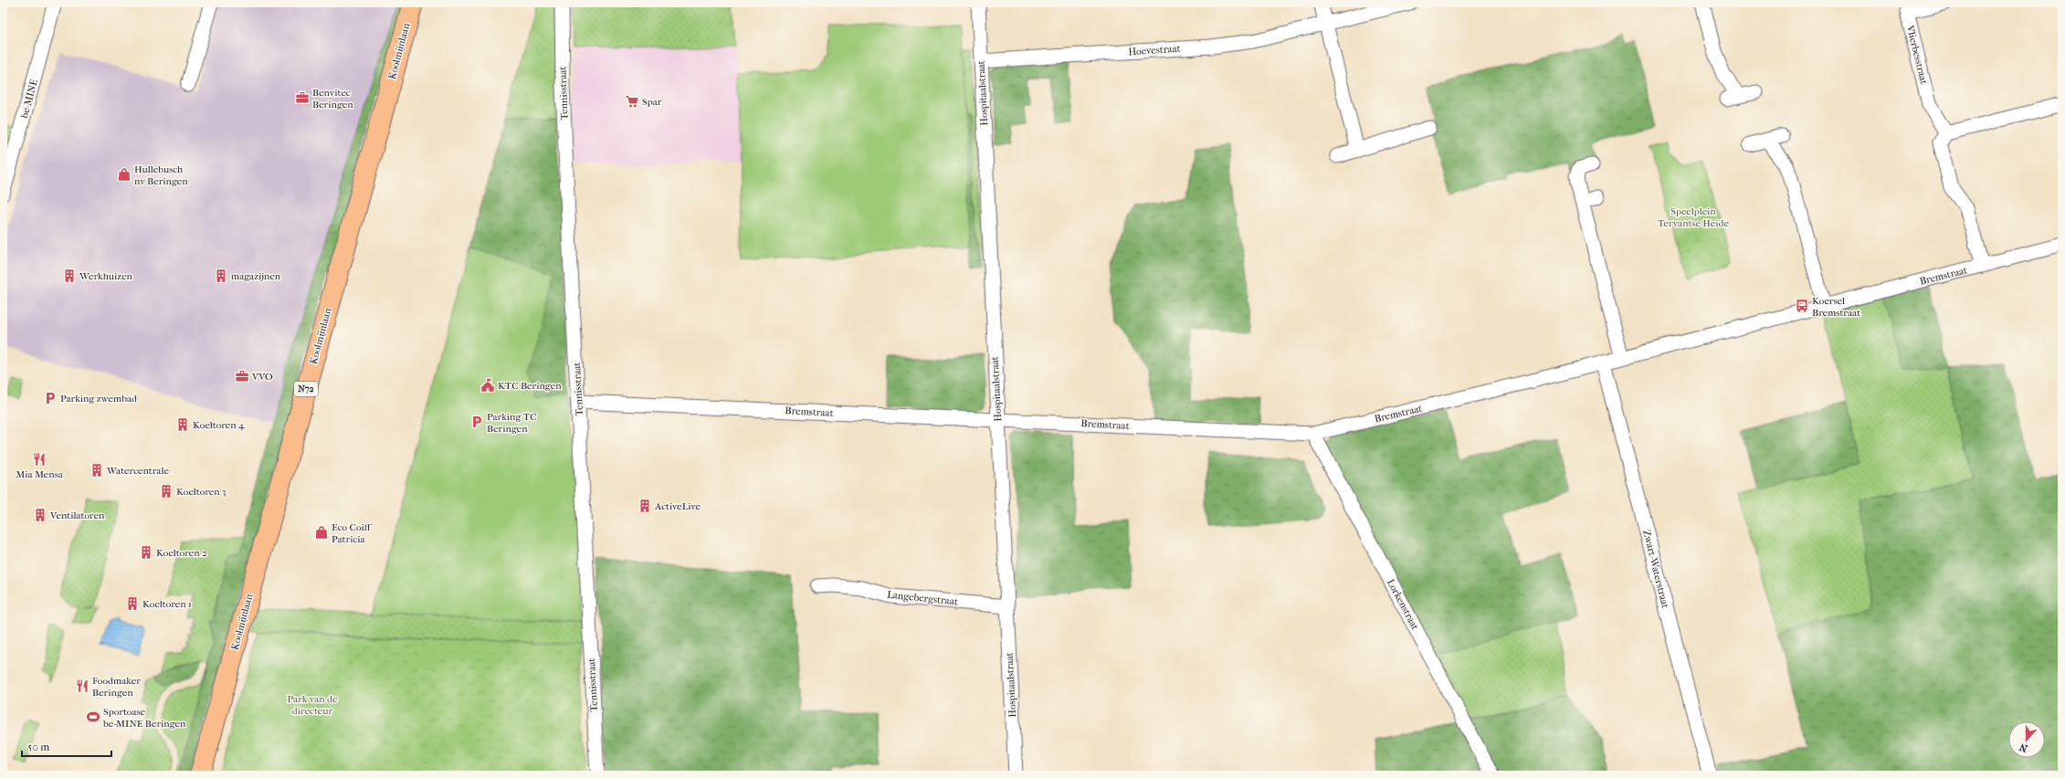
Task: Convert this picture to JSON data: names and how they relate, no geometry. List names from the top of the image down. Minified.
{"streets":{"main road":["Koolmijnlaan","N72"],"street":["Hoevestraat","Vlierbesstraat","Tennisstraat","Hospitaalstraat","be-MINE","Bremstraat","Zwart-Waterstraat","Langebergstraat","Lorkenstraat"]},"crossings":[["Hoevestraat","Hospitaalstraat"],["Tennisstraat","Bremstraat"],["Hospitaalstraat","Bremstraat"],["Hospitaalstraat","Langebergstraat"],["Bremstraat","Zwart-Waterstraat"],["Bremstraat","Lorkenstraat"]],"parks":["Speelplein Tervantse Heide","Park van de directeur"],"places":{"office":["Benvitec Beringen","VVO"],"supermarket":["Spar"],"shop":["Hullebusch nv Beringen","Eco Coiff Patricia"],"building":["Werkhuizen","magazijnen","Koeltoren 4","Watercentrale","Koeltoren 3","ActiveLive","Ventilatoren","Koeltoren 2","Koeltoren 1"],"bus stop":["Koersel Bremstraat"],"public building":["KTC Beringen"],"parking":["Parking zwembad","Parking TC Beringen"],"restaurant":["Mia Mensa","Foodmaker Beringen"],"sports":["Sportoase be-MINE Beringen"]},"scale_bar":"50 m","north":"bottom"}
